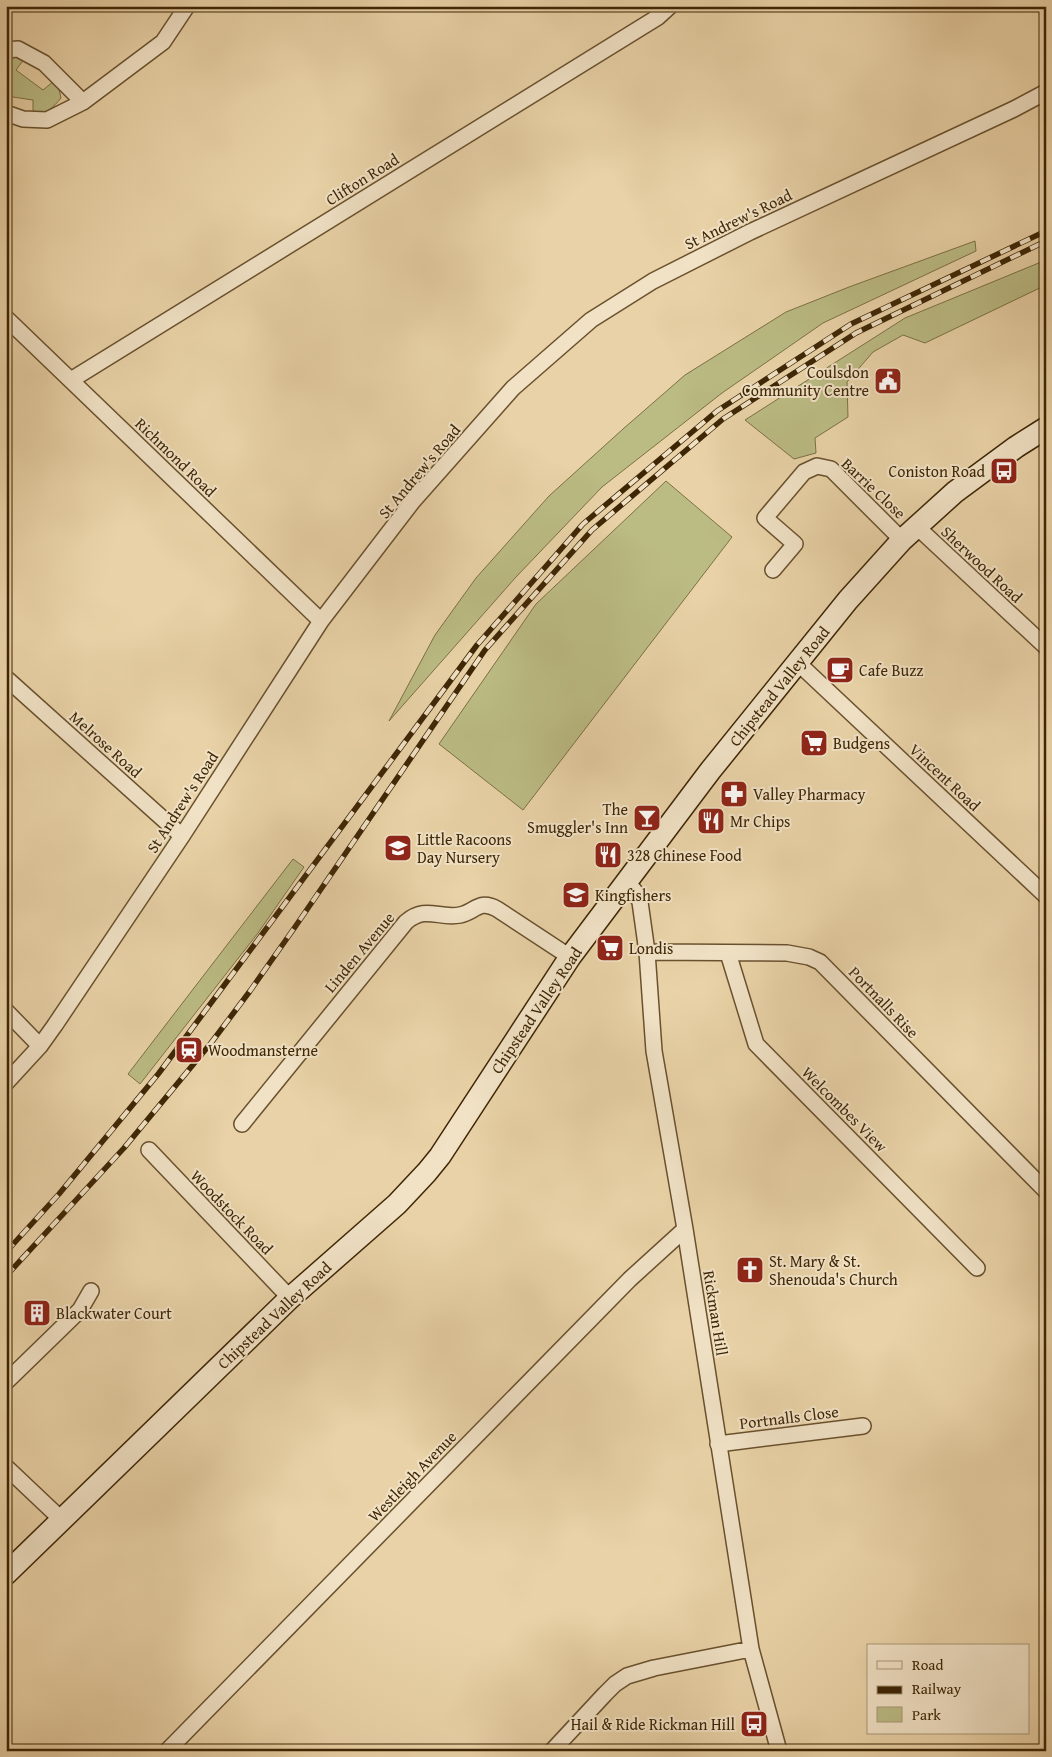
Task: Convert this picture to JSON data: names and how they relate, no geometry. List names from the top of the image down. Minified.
{"streets":{"main road":["Chipstead Valley Road"],"street":["Clifton Road","St Andrew's Road","Richmond Road","Barrie Close","Sherwood Road","Melrose Road","Vincent Road","Linden Avenue","Portnalls Rise","Welcombes View","Woodstock Road","Rickman Hill","Portnalls Close","Westleigh Avenue"]},"crossings":[["Clifton Road","Richmond Road"],["St Andrew's Road","Richmond Road"],["St Andrew's Road","Melrose Road"],["Barrie Close","Sherwood Road"],["Barrie Close","Chipstead Valley Road"],["Sherwood Road","Chipstead Valley Road"],["Chipstead Valley Road","Vincent Road"],["Chipstead Valley Road","Linden Avenue"],["Chipstead Valley Road","Woodstock Road"],["Chipstead Valley Road","Rickman Hill"],["Portnalls Rise","Welcombes View"],["Portnalls Rise","Rickman Hill"],["Rickman Hill","Portnalls Close"],["Rickman Hill","Westleigh Avenue"]],"places":{"public building":["Coulsdon Community Centre"],"bus stop":["Coniston Road","Hail & Ride Rickman Hill"],"cafe":["Cafe Buzz"],"supermarket":["Budgens","Londis"],"pharmacy":["Valley Pharmacy"],"bar":["The Smuggler's Inn"],"restaurant":["Mr Chips","328 Chinese Food"],"school or university":["Little Racoons Day Nursery","Kingfishers"],"station":["Woodmansterne"],"church":["St. Mary & St. Shenouda's Church"],"building":["Blackwater Court"]},"legend":["Road","Railway","Park"]}
